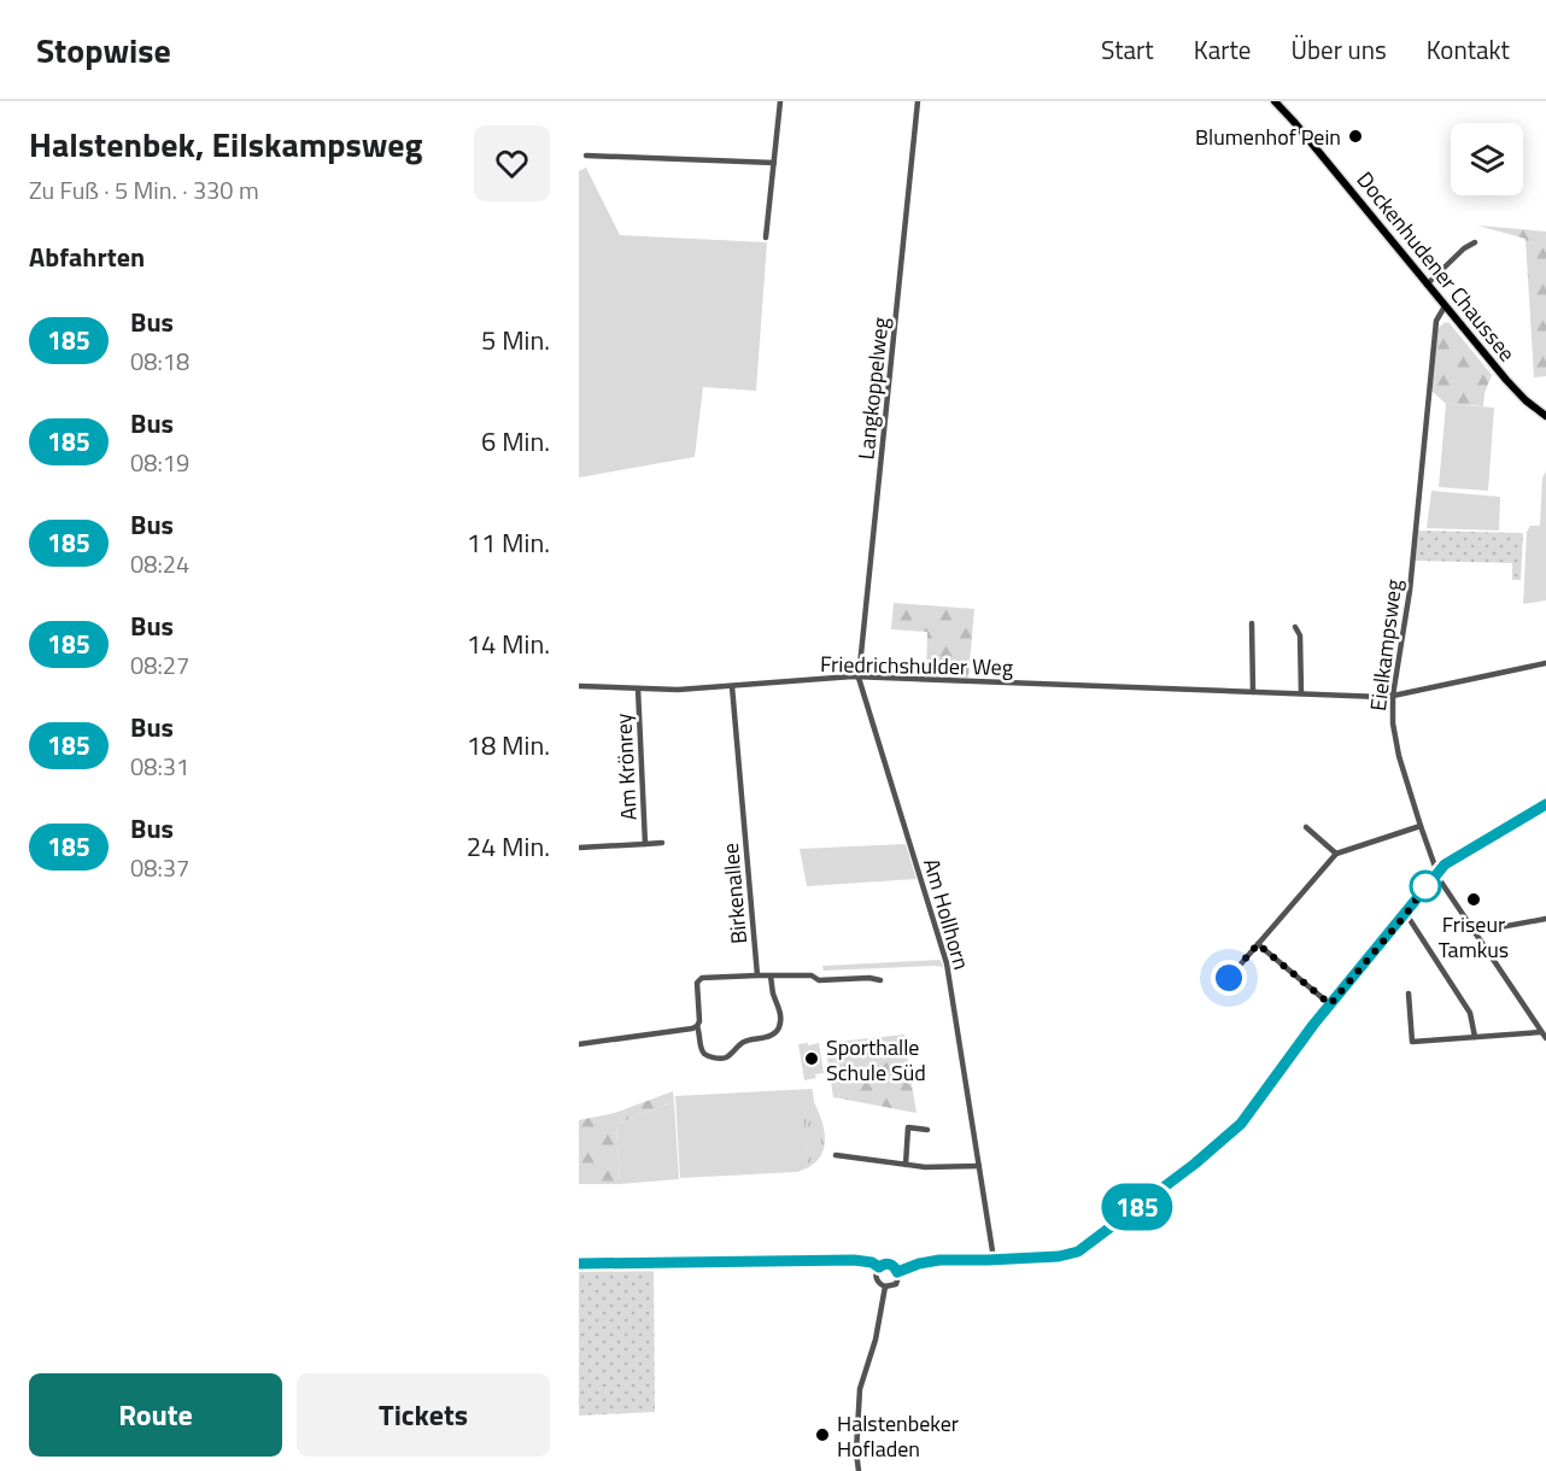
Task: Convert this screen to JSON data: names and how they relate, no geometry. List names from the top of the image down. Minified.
{"streets":{"main road":["Dockenhudener Chaussee"],"street":["Langkoppelweg","Eielkampsweg","Friedrichshulder Weg","Am Krönrey","Birkenallee","Am Hollhorn"]},"crossings":[["Dockenhudener Chaussee","Eielkampsweg"],["Langkoppelweg","Friedrichshulder Weg"],["Langkoppelweg","Am Hollhorn"],["Eielkampsweg","Friedrichshulder Weg"],["Friedrichshulder Weg","Am Krönrey"],["Friedrichshulder Weg","Birkenallee"],["Friedrichshulder Weg","Am Hollhorn"]],"places":["Blumenhof Pein","Friseur Tamkus","Sporthalle Schule Süd","Halstenbeker Hofladen"],"lines":["bus line 185"],"page":{"header":"Stopwise","nav":["Start","Karte","Über uns","Kontakt"],"heading":[["Halstenbek, Eilskampsweg","Zu Fuß · 5 Min. · 330 m"],"Abfahrten"],"on_map":"185","list":[{"mark":"185","name":"Bus","note":"08:18","value":"5 Min."},{"mark":"185","name":"Bus","note":"08:19","value":"6 Min."},{"mark":"185","name":"Bus","note":"08:24","value":"11 Min."},{"mark":"185","name":"Bus","note":"08:27","value":"14 Min."},{"mark":"185","name":"Bus","note":"08:31","value":"18 Min."},{"mark":"185","name":"Bus","note":"08:37","value":"24 Min."}],"buttons":["Route","Tickets"]}}
